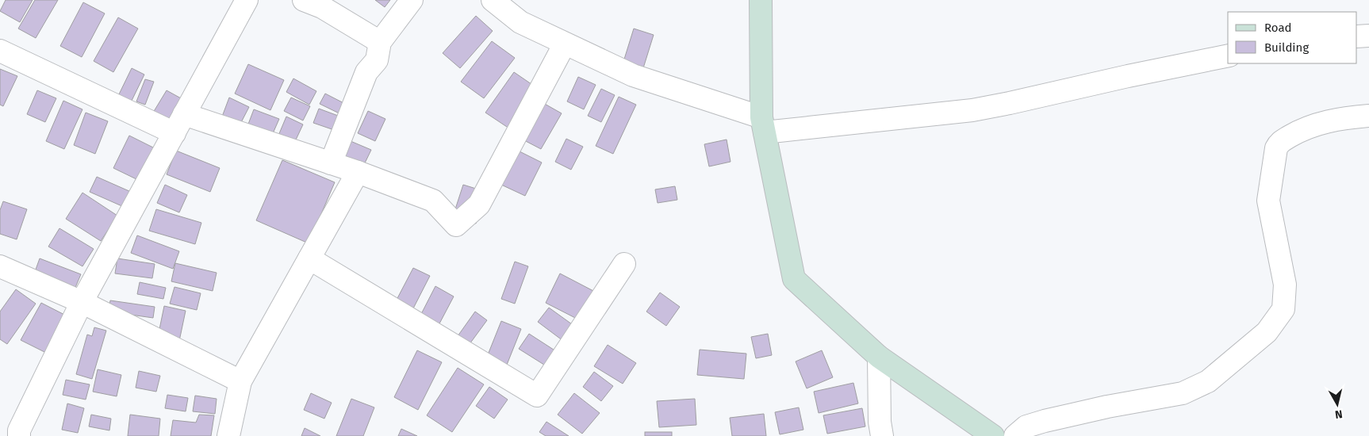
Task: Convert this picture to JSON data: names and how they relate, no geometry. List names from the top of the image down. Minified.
{"legend":["Road","Building"],"north":"bottom"}
